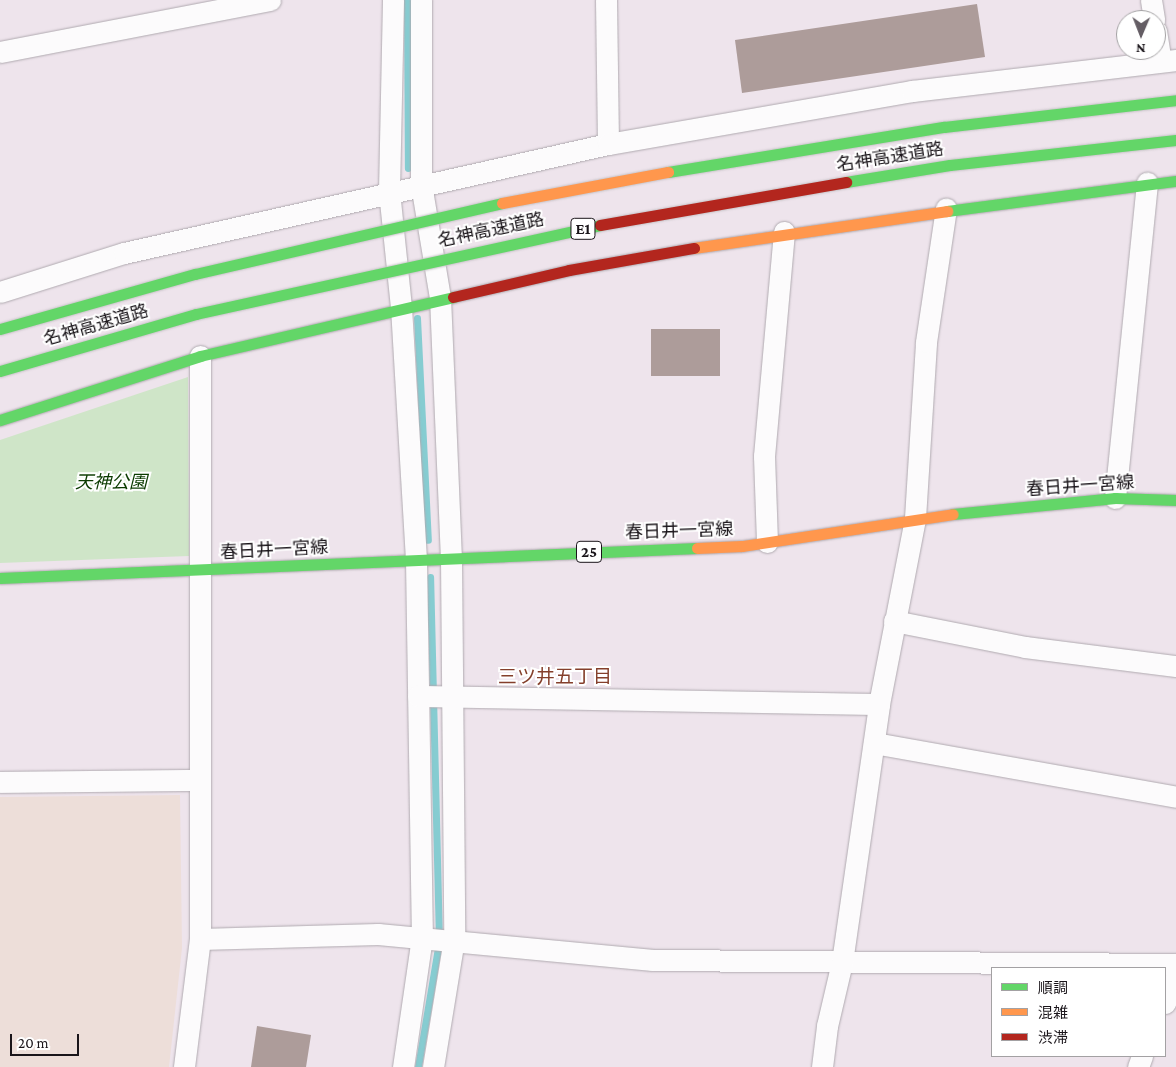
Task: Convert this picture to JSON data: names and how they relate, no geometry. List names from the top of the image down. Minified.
{"streets":{"main road":["名神高速道路","E1","春日井一宮線","25"]},"districts":["三ツ井五丁目"],"parks":["天神公園"],"legend":["順調","混雑","渋滞"],"scale_bar":"20 m","north":"bottom"}
